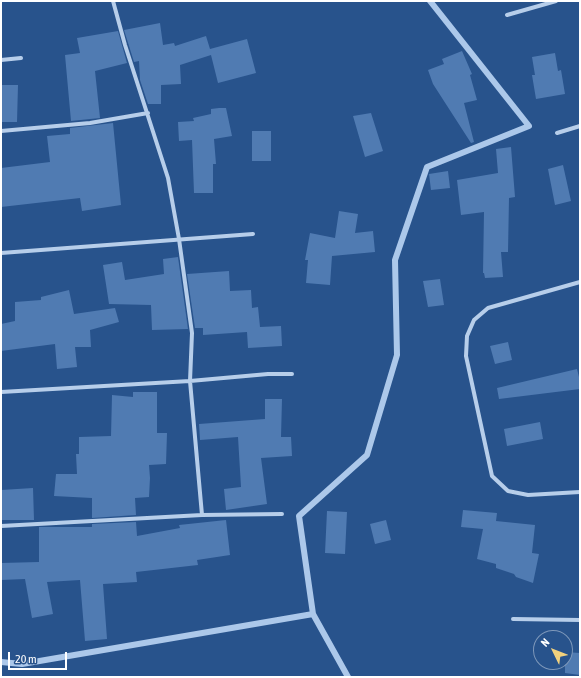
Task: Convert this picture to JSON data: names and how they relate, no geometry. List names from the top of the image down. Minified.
{"scale_bar":"20 m","north":"top left"}
